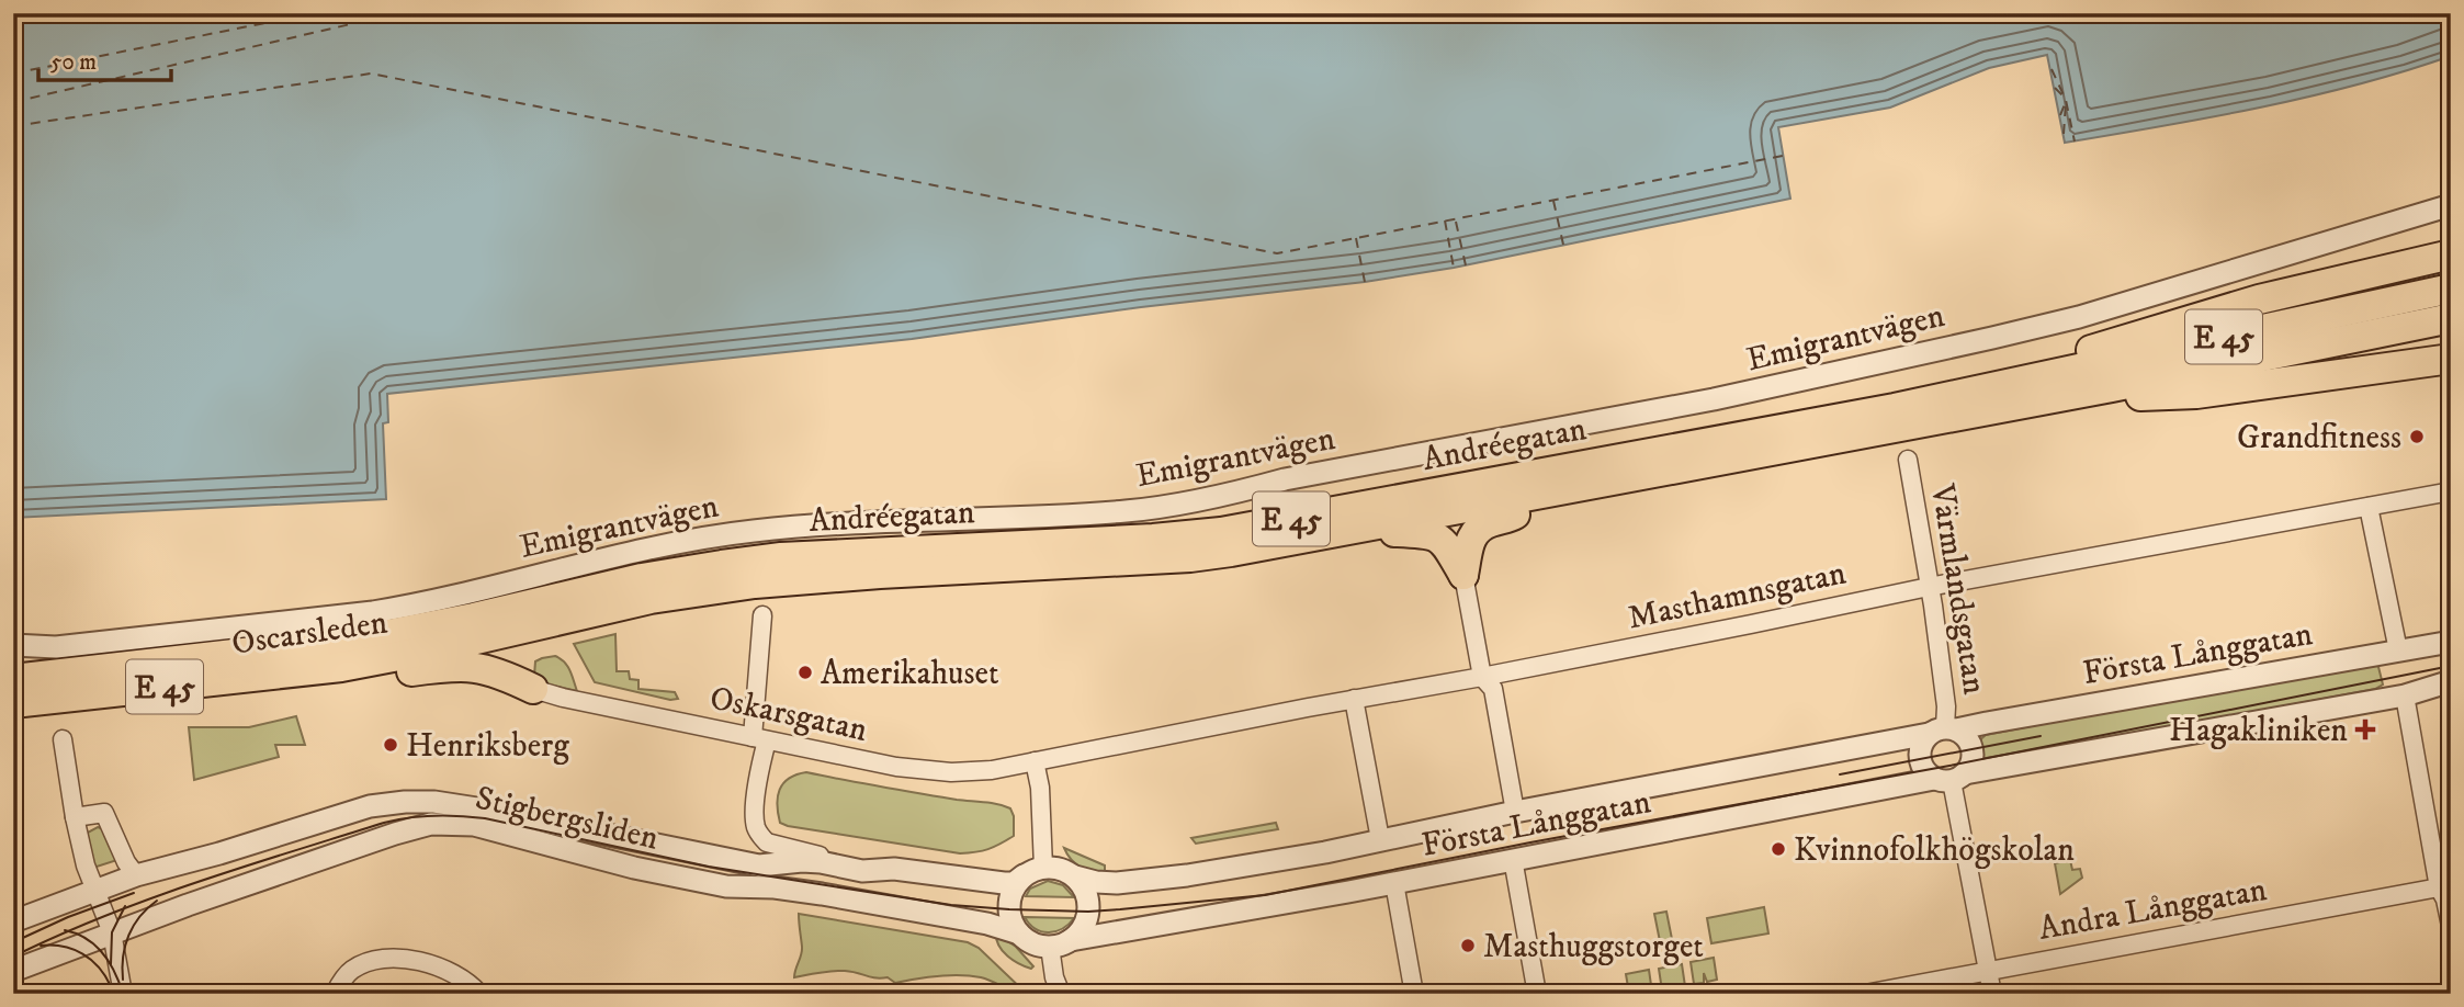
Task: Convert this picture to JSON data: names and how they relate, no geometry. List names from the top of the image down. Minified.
{"streets":{"highway":["E 45","Andréegatan","Oscarsleden"],"street":["Emigrantvägen","Värmlandsgatan","Masthamnsgatan","Första Långgatan","Oskarsgatan","Stigbergsliden","Andra Långgatan"]},"crossings":[["Andréegatan","Oscarsleden"],["Värmlandsgatan","Masthamnsgatan"],["Värmlandsgatan","Första Långgatan"],["Masthamnsgatan","Oskarsgatan"],["Första Långgatan","Stigbergsliden"],["Oskarsgatan","Stigbergsliden"]],"places":{"other":["Grandfitness","Amerikahuset","Henriksberg","Kvinnofolkhögskolan","Masthuggstorget"],"health":["Hagakliniken"]},"scale_bar":"50 m"}
